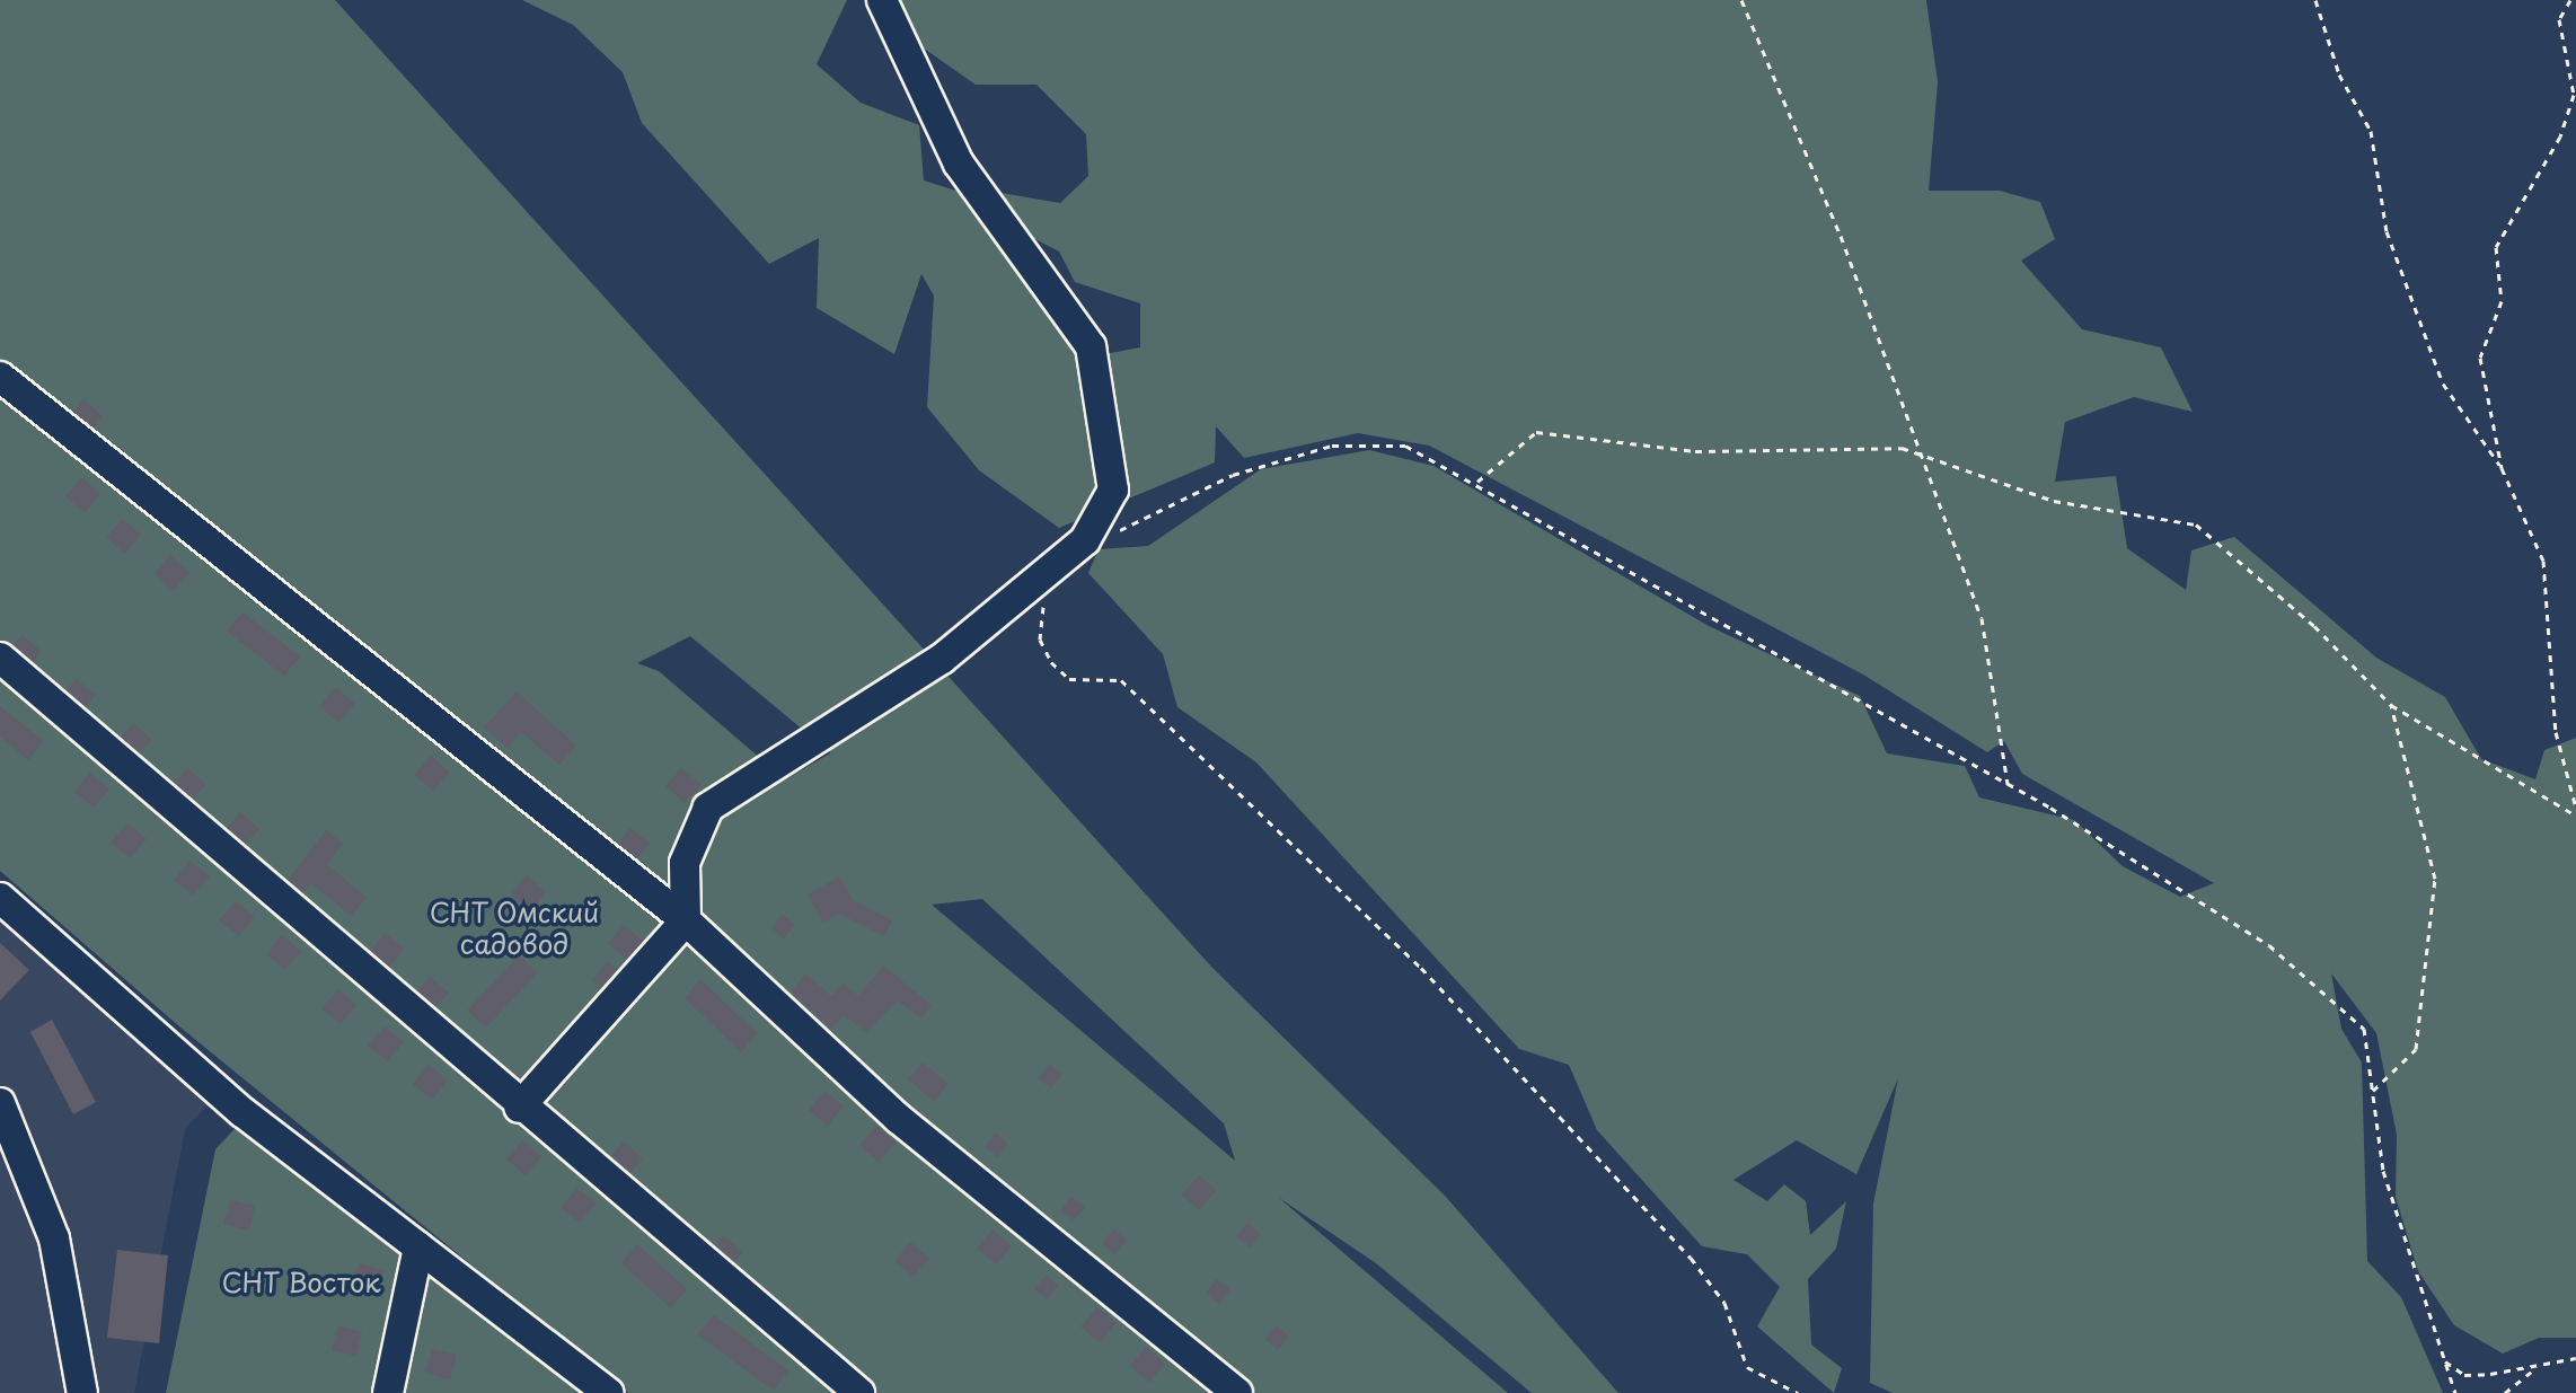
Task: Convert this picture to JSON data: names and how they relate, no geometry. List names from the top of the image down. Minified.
{"parks":["СНТ Омский садовод","СНТ Восток"]}
